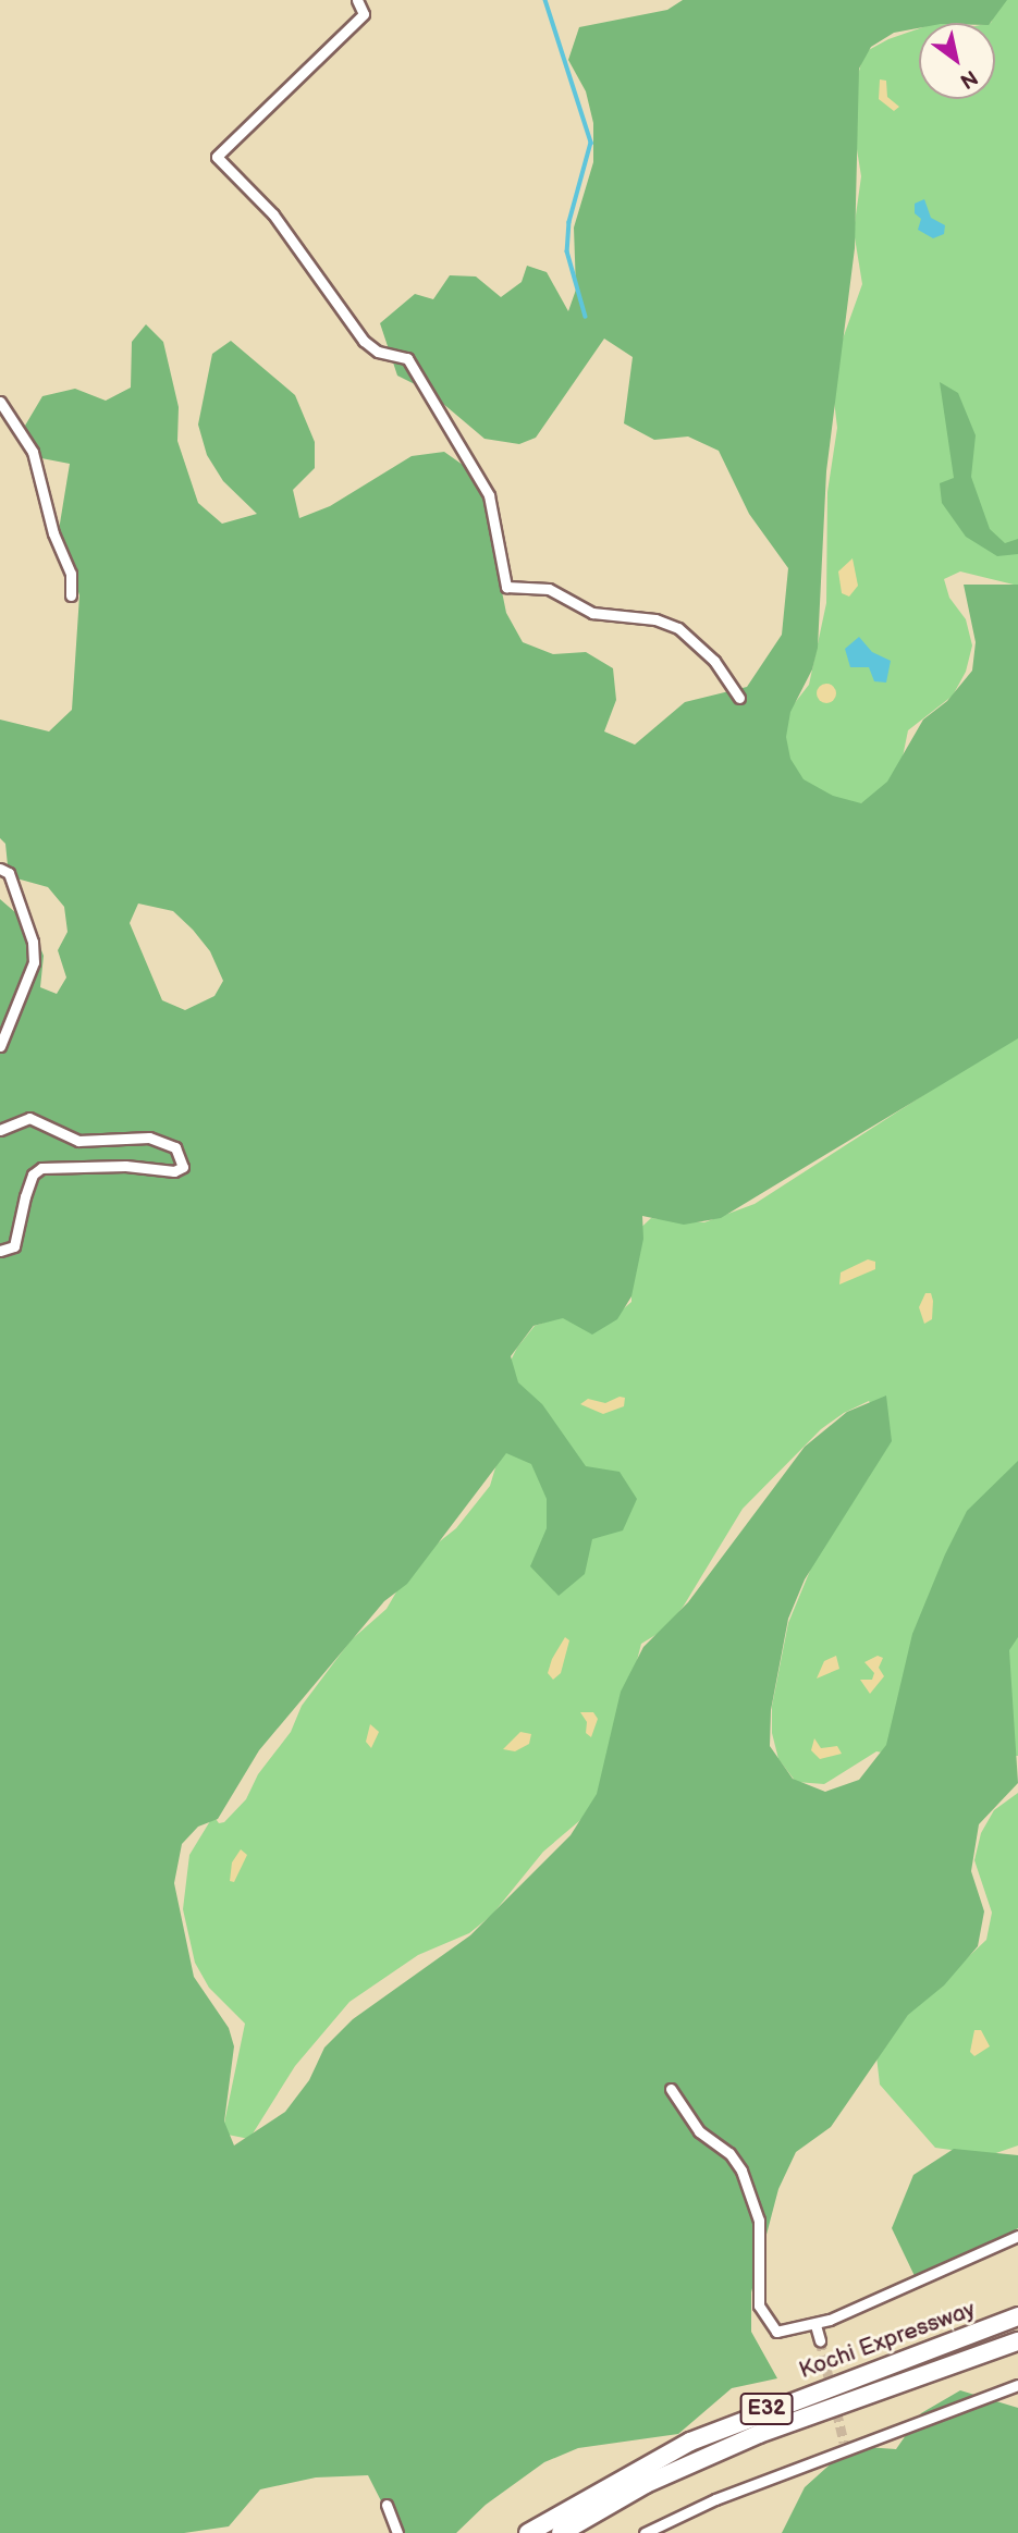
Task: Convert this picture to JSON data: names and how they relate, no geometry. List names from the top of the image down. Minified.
{"streets":{"highway":["Kochi Expressway","E32"]},"north":"bottom right"}
